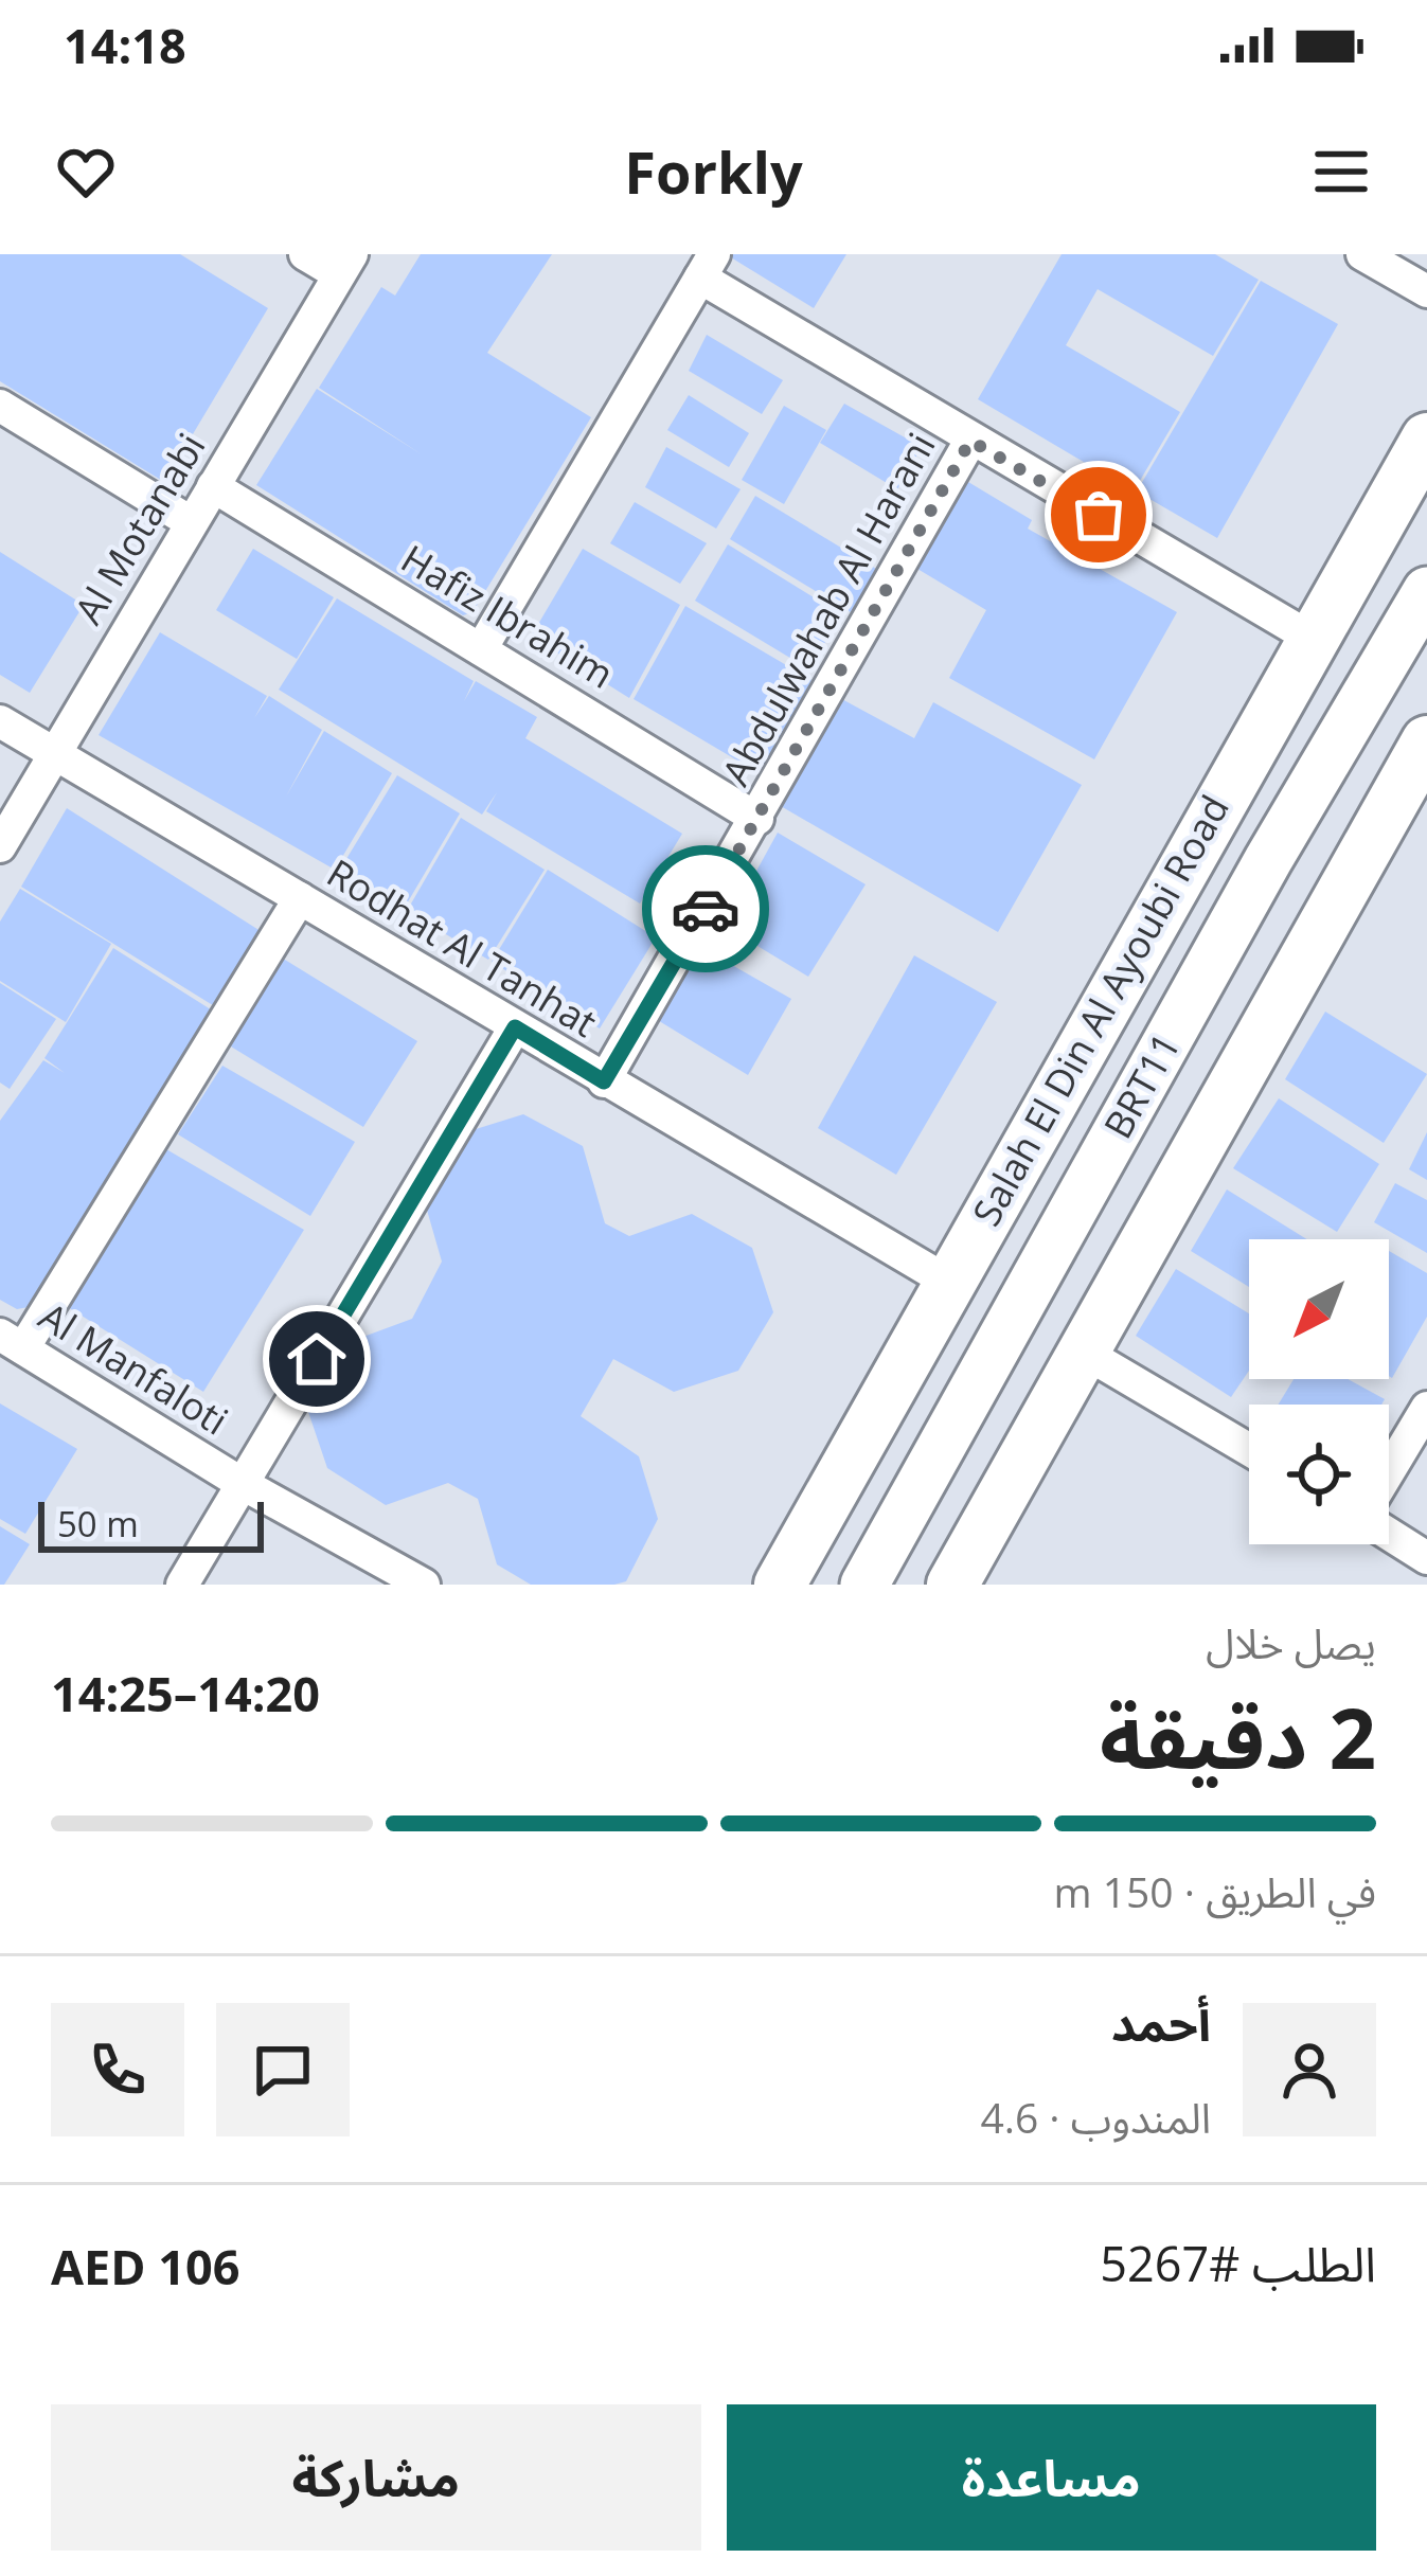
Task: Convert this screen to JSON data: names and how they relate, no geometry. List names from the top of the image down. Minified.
{"streets":{"main road":["Salah El Din Al Ayoubi Road","BRT11"],"street":["Al Motanabi","Abdulwahab Al Harani","Hafiz Ibrahim","Rodhat Al Tanhat","Al Manfaloti"]},"crossings":[["Al Motanabi","Hafiz Ibrahim"],["Al Motanabi","Rodhat Al Tanhat"],["Abdulwahab Al Harani","Hafiz Ibrahim"],["Abdulwahab Al Harani","Rodhat Al Tanhat"],["Rodhat Al Tanhat","Salah El Din Al Ayoubi Road"]],"scale_bar":"50 m","north":"bottom left","page":{"status":"14:18","header":"Forkly","scale":"50 m","heading":["2 دقيقة","يصل خلال","14:20–14:25"],"panel":["أحمد","المندوب · 4.6","الطلب #5267","AED 106"],"bar":"في الطريق · 150 m","buttons":["مساعدة","مشاركة"]}}
